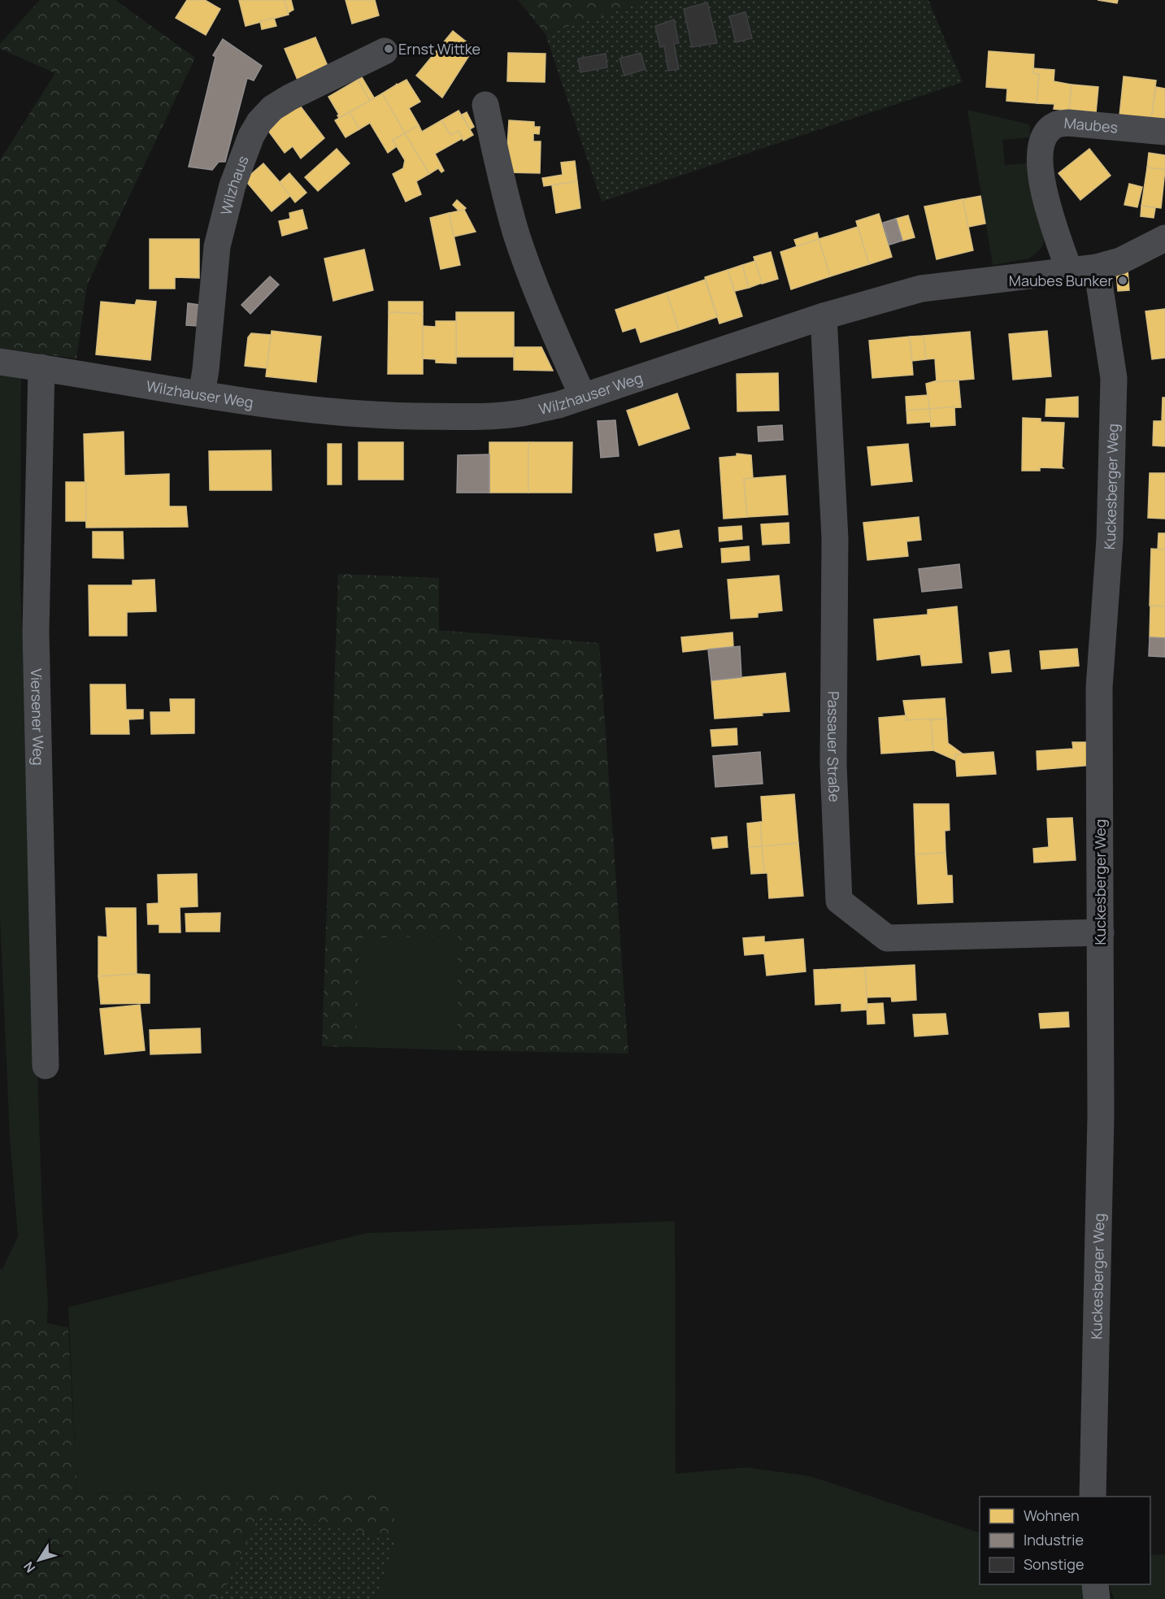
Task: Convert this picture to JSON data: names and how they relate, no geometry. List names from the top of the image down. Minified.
{"streets":{"street":["Maubes","Wilzhaus","Wilzhauser Weg","Kuckesberger Weg","Viersener Weg","Passauer Straße"]},"crossings":[["Maubes","Wilzhauser Weg"],["Wilzhaus","Wilzhauser Weg"],["Wilzhauser Weg","Kuckesberger Weg"],["Wilzhauser Weg","Viersener Weg"],["Wilzhauser Weg","Passauer Straße"],["Kuckesberger Weg","Passauer Straße"]],"places":["Ernst Wittke","Maubes Bunker"],"legend":["Wohnen","Industrie","Sonstige"],"north":"bottom left"}
